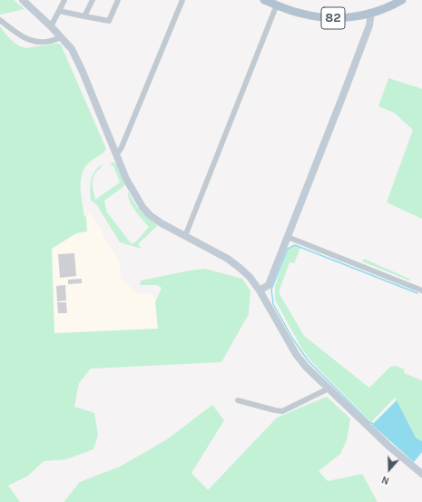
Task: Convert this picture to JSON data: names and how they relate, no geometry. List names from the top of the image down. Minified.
{"streets":{"main road":["82"]},"north":"bottom"}
